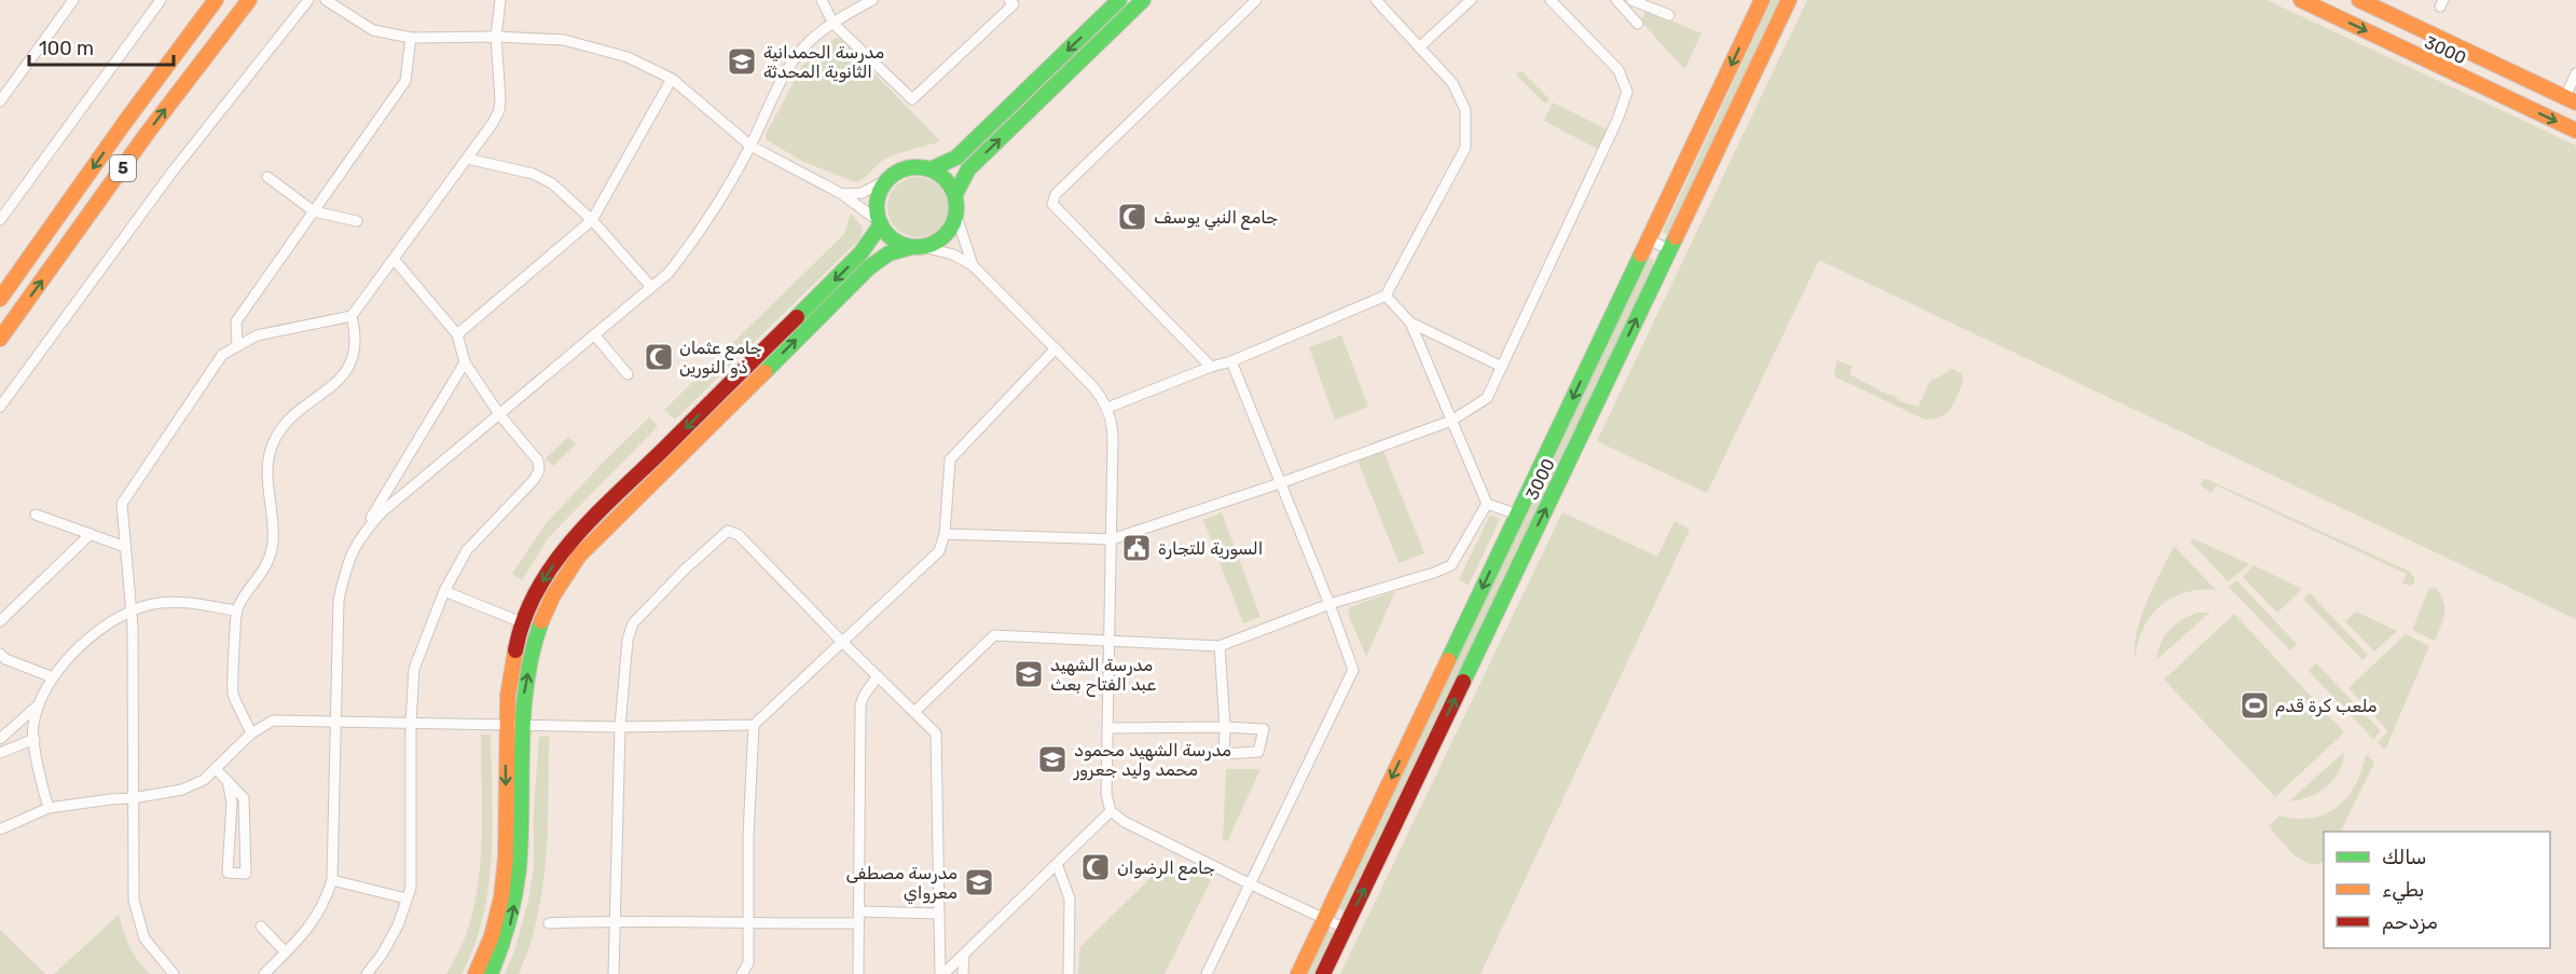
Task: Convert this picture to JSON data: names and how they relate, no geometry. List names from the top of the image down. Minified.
{"streets":{"main road":["3000","5"]},"places":{"school or university":["مدرسة الحمدانية الثانوية المحدثة","مدرسة الشهيد عبد الفتاح بعث","مدرسة الشهيد محمود محمد وليد جعرور","مدرسة مصطفى معرواي"],"mosque":["جامع النبي يوسف","جامع عثمان ذو النورين","جامع الرضوان"],"public building":["السورية للتجارة"],"sports":["ملعب كرة قدم"]},"legend":["سالك","بطيء","مزدحم"],"scale_bar":"100 m"}
